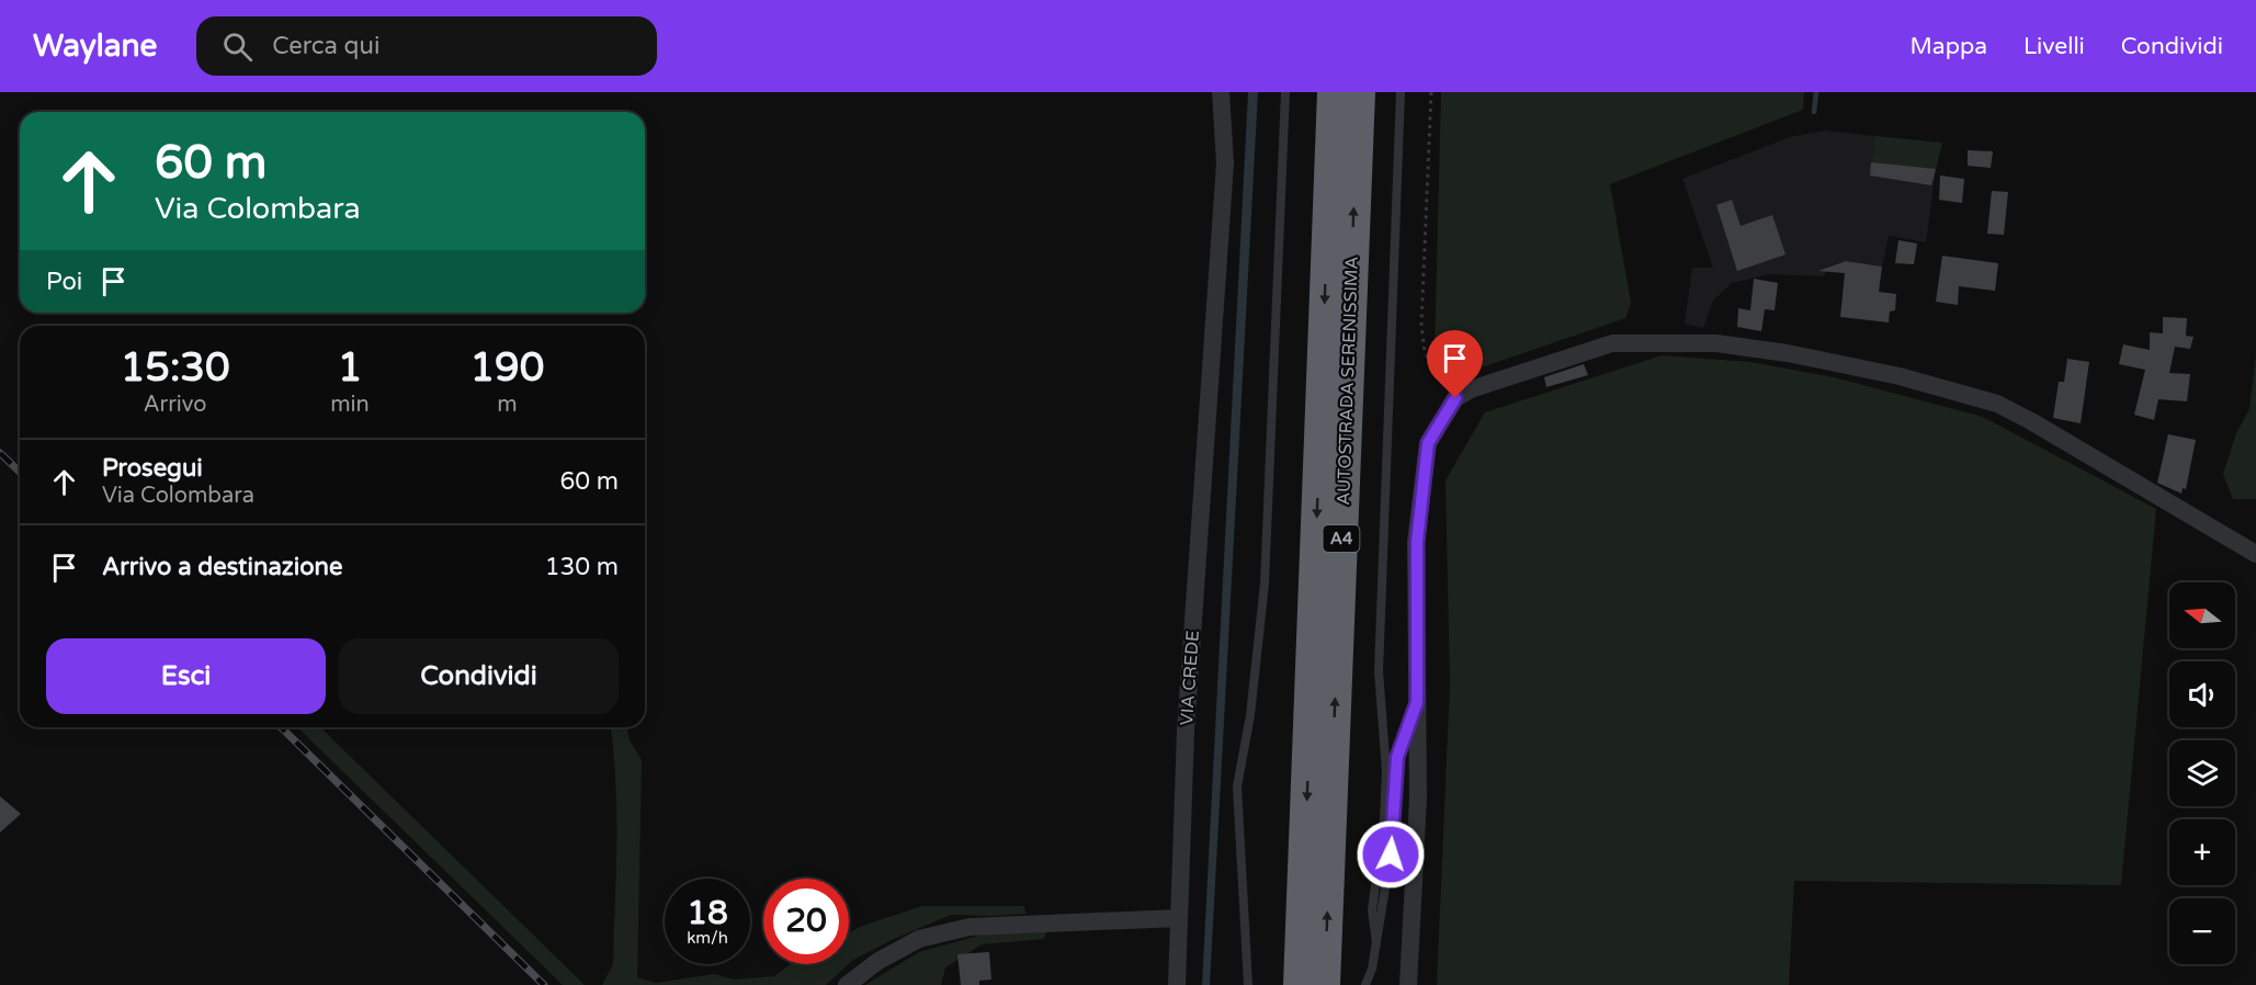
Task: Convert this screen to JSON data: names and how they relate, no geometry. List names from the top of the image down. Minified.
{"streets":{"highway":["AUTOSTRADA SERENISSIMA","A4"],"street":["VIA CREDE"]},"north":"left","page":{"header":"Waylane","search":"Cerca qui","nav":["Mappa","Livelli","Condividi"],"turn":["60 m","Via Colombara"],"then":"Poi","eta":["15:30","Arrivo","1","min","190","m"],"list":[{"name":"Prosegui","note":"Via Colombara","value":"60 m"},{"name":"Arrivo a destinazione","value":"130 m"}],"map_buttons":["+","−"],"buttons":["Esci","Condividi"],"speed":"18 km/h","limit":"20"}}
